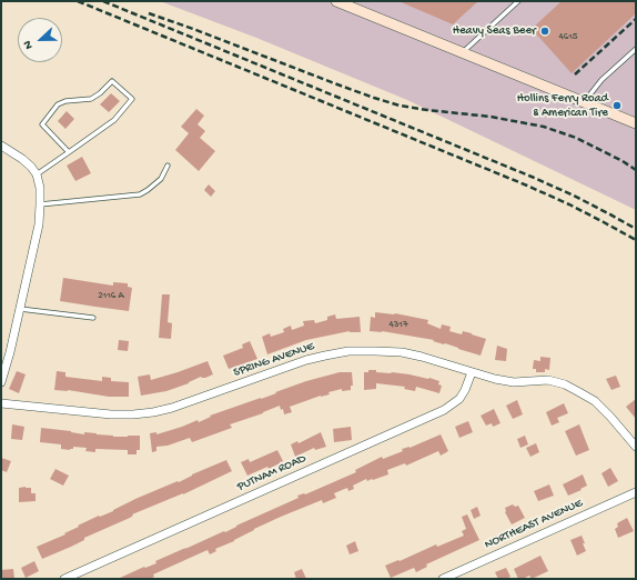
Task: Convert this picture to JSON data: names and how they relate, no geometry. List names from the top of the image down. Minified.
{"streets":{"street":["SPRING AVENUE","PUTNAM ROAD","NORTHEAST AVENUE"]},"crossings":[["SPRING AVENUE","PUTNAM ROAD"]],"places":["Heavy Seas Beer","Hollins Ferry Road & American Tire"],"house_numbers":["4615","2116 A","4317"],"north":"left"}
